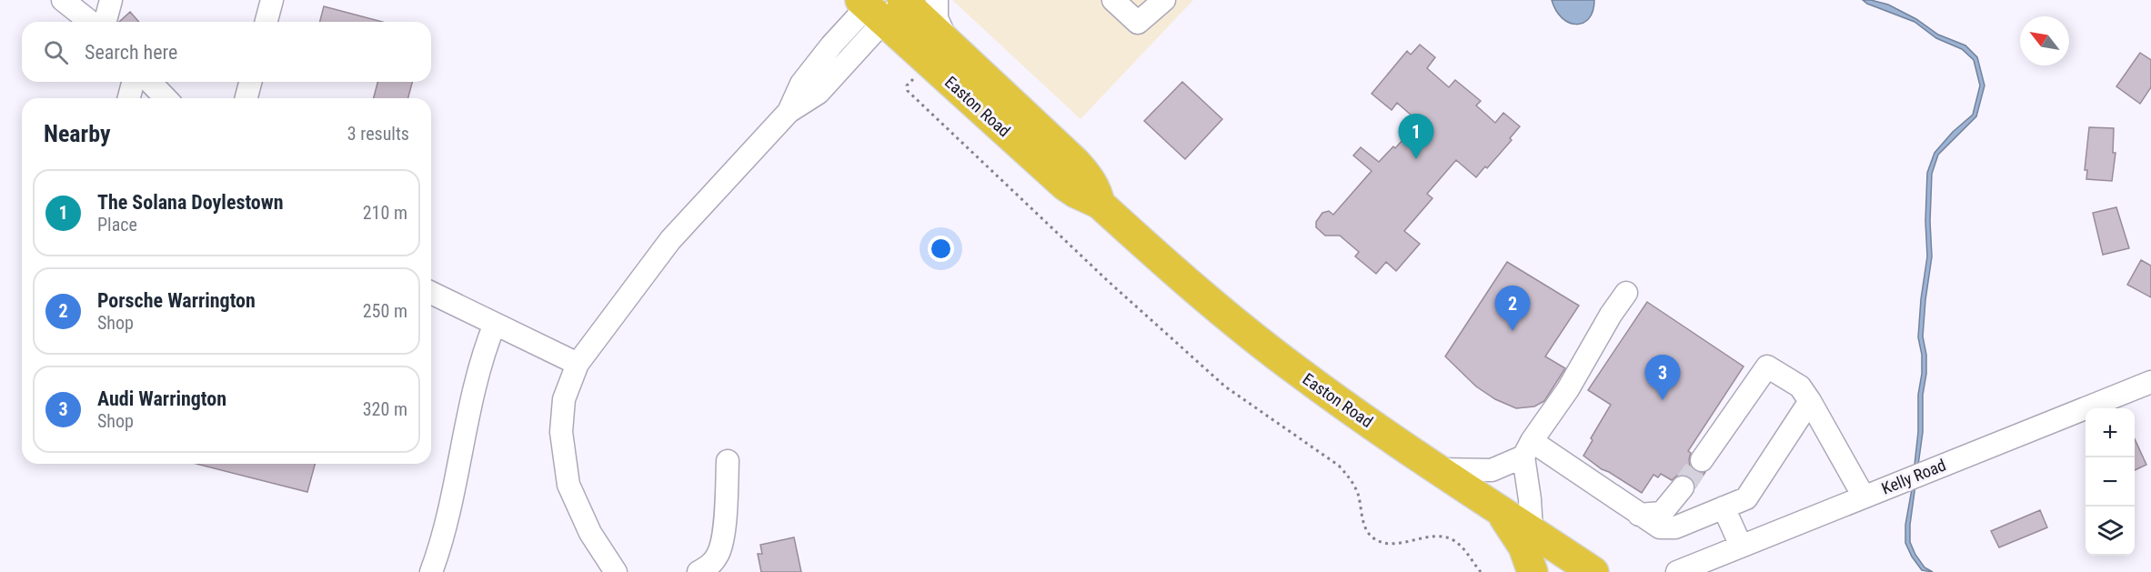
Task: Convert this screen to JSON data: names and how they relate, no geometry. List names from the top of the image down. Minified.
{"streets":{"highway":["Easton Road"],"street":["Kelly Road"]},"north":"top left","page":{"search":"Search here","heading":["Nearby","3 results"],"pins":["1","2","3"],"list":[{"mark":"1","name":"The Solana Doylestown","note":"Place","value":"210 m"},{"mark":"2","name":"Porsche Warrington","note":"Shop","value":"250 m"},{"mark":"3","name":"Audi Warrington","note":"Shop","value":"320 m"}],"map_buttons":["+","−"]}}
